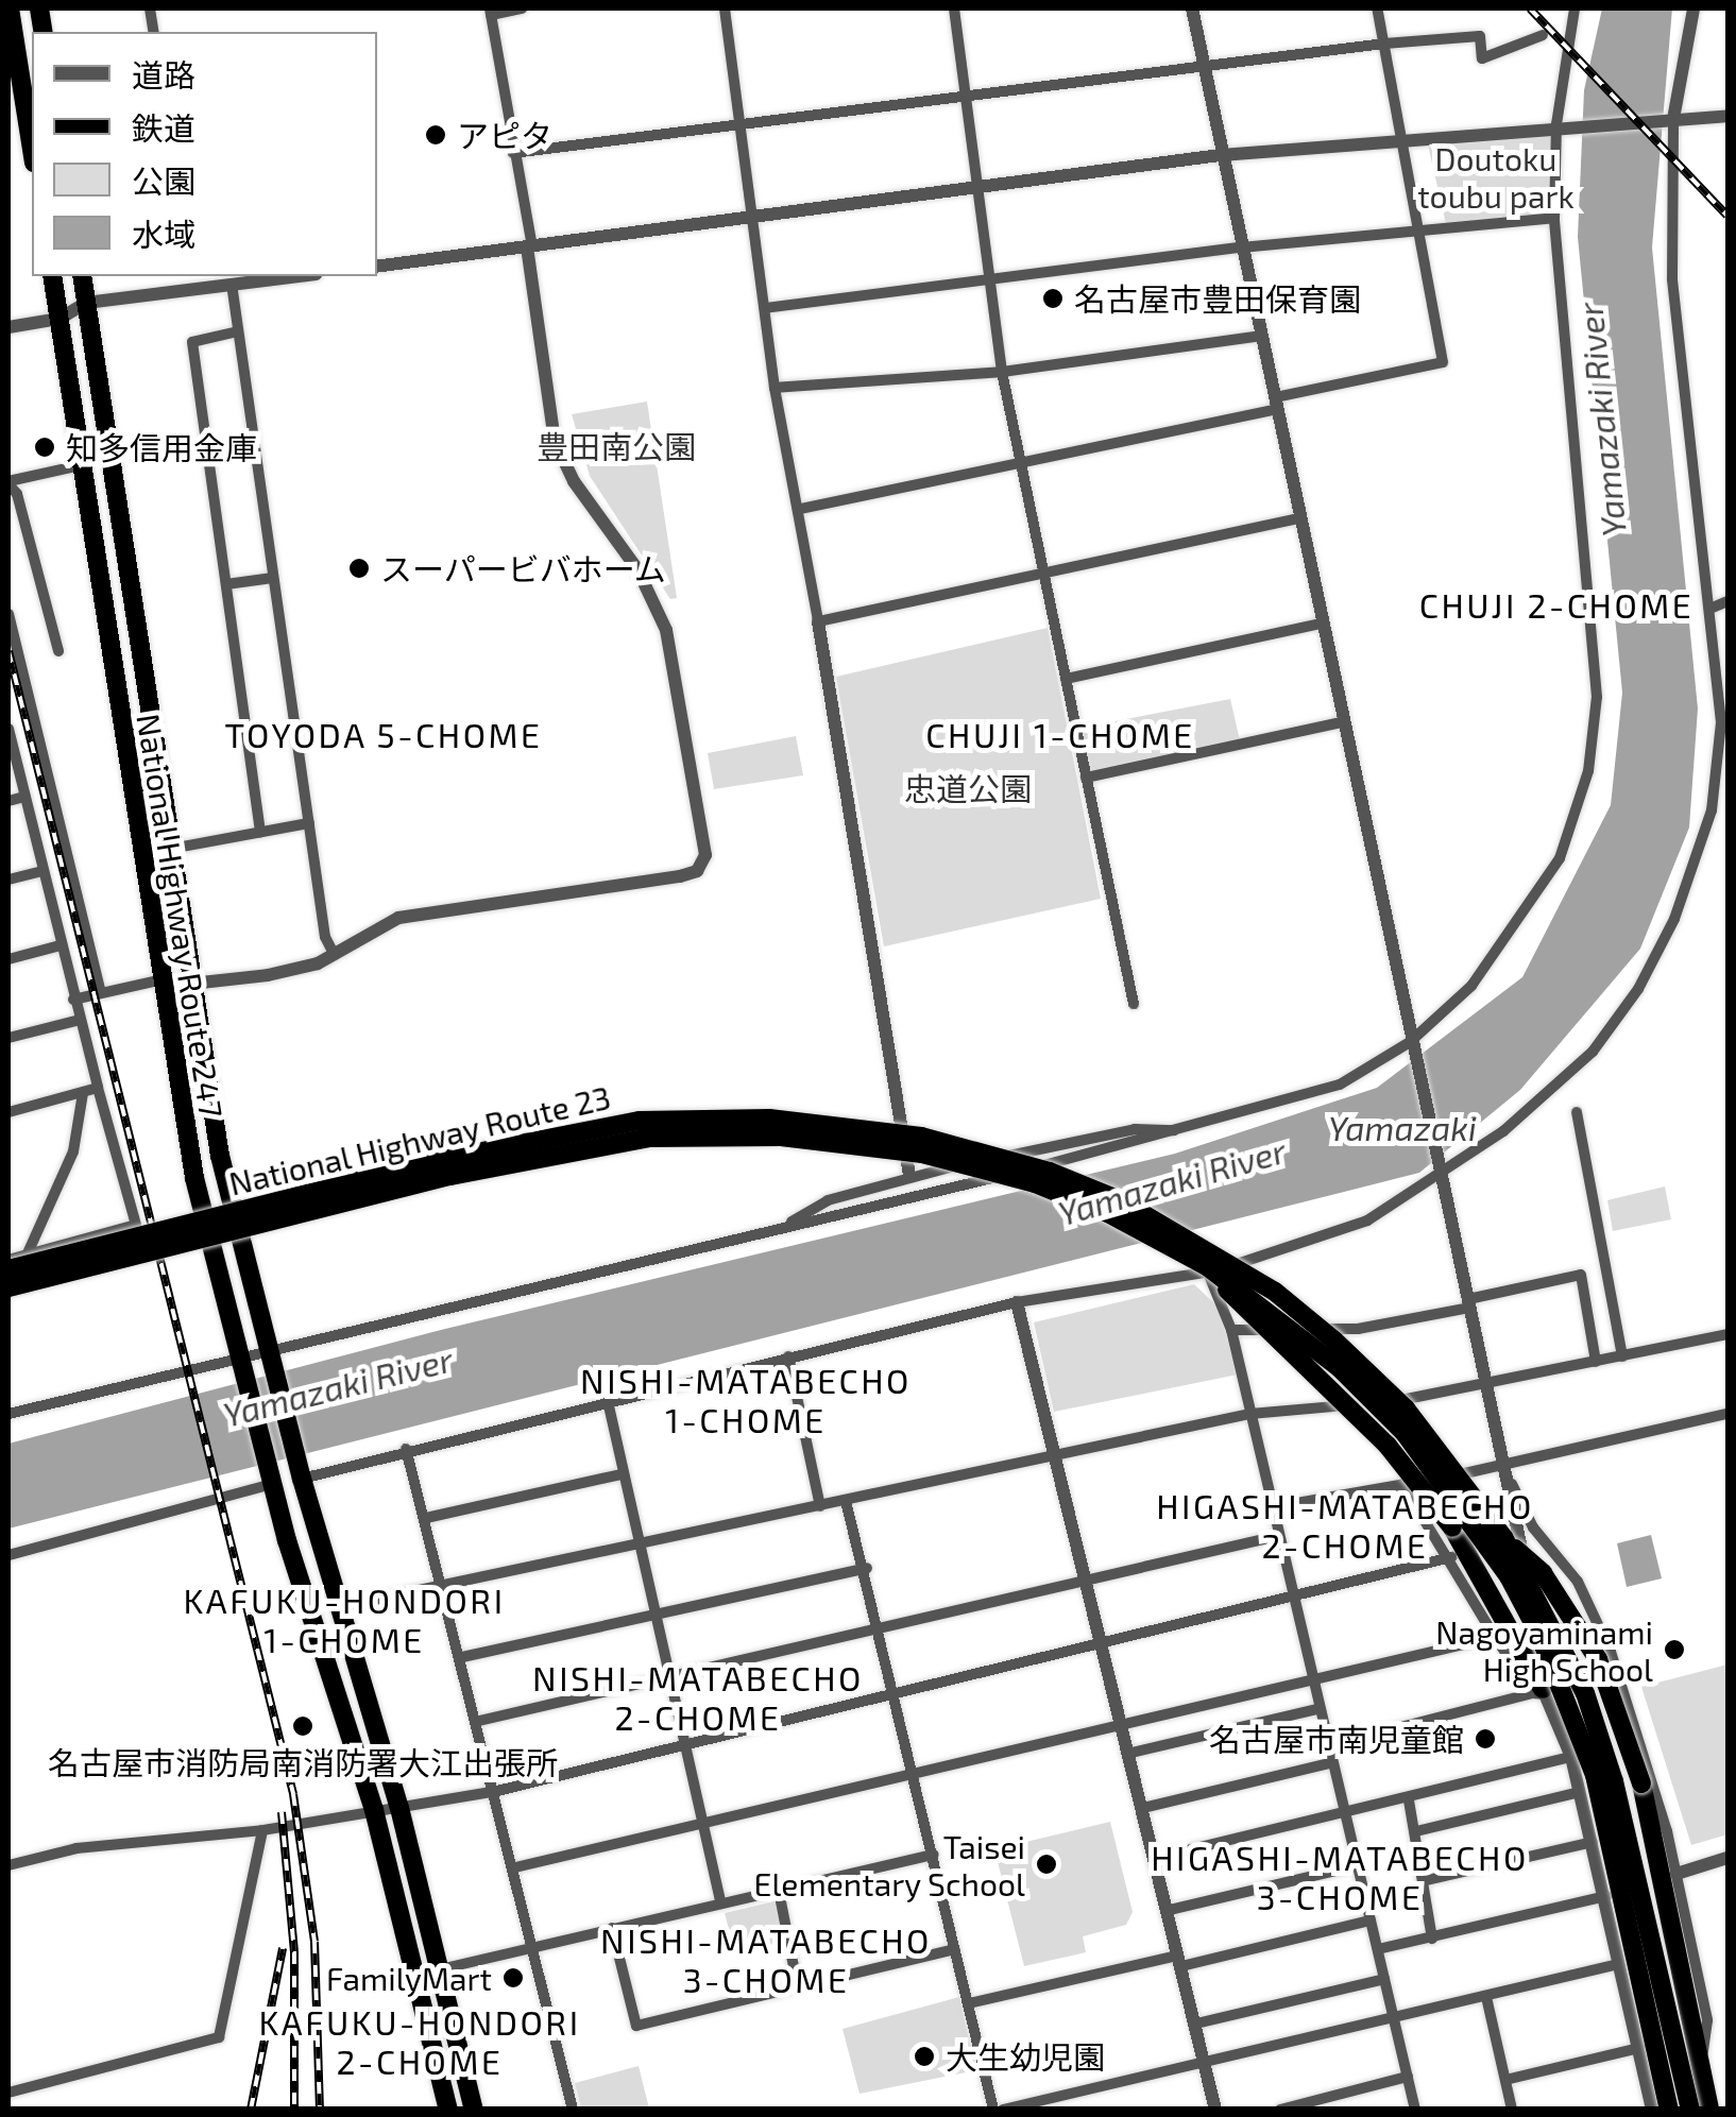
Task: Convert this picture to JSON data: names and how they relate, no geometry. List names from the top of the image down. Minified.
{"streets":{"highway":["National Highway Route 247","National Highway Route 23"]},"districts":["CHUJI 2-CHOME","TOYODA 5-CHOME","CHUJI 1-CHOME","NISHI-MATABECHO 1-CHOME","HIGASHI-MATABECHO 2-CHOME","KAFUKU-HONDORI 1-CHOME","NISHI-MATABECHO 2-CHOME","HIGASHI-MATABECHO 3-CHOME","NISHI-MATABECHO 3-CHOME","KAFUKU-HONDORI 2-CHOME"],"water":["Yamazaki River","Yamazaki"],"parks":["Doutoku toubu park","豊田南公園","忠道公園"],"places":["アピタ","名古屋市豊田保育園","知多信用金庫","スーパービバホーム","Nagoyaminami High School","名古屋市消防局南消防署大江出張所","名古屋市南児童館","Taisei Elementary School","FamilyMart","大生幼児園"],"legend":["道路","鉄道","公園","水域"]}
